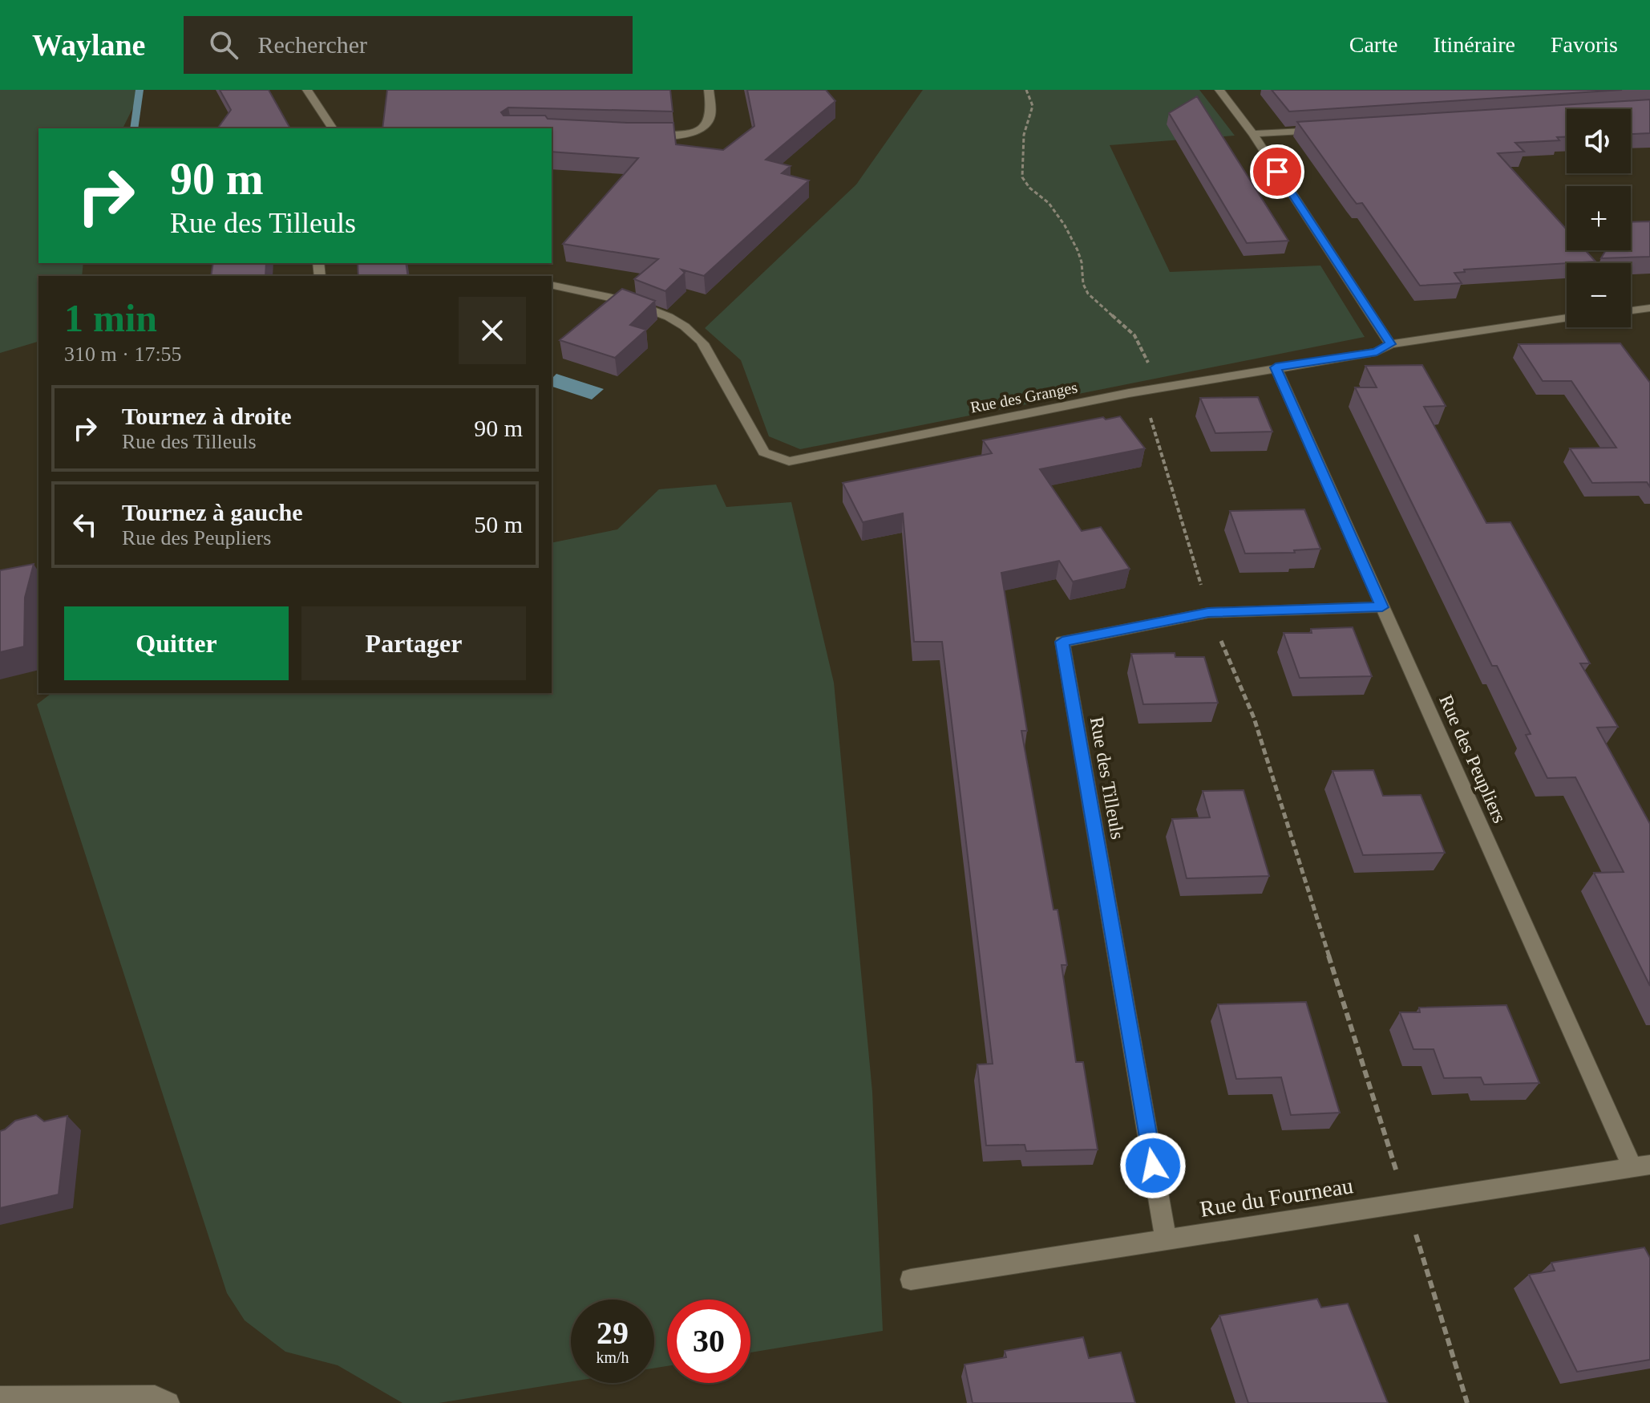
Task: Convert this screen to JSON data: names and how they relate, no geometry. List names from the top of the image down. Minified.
{"streets":{"street":["Rue des Granges","Rue des Peupliers","Rue des Tilleuls","Rue du Fourneau"]},"crossings":[["Rue des Granges","Rue des Peupliers"],["Rue des Peupliers","Rue des Tilleuls"],["Rue des Peupliers","Rue du Fourneau"],["Rue des Tilleuls","Rue du Fourneau"]],"page":{"header":"Waylane","search":"Rechercher","nav":["Carte","Itinéraire","Favoris"],"map_buttons":["+","−"],"turn":["90 m","Rue des Tilleuls"],"heading":["1 min","310 m · 17:55"],"list":[{"name":"Tournez à droite","note":"Rue des Tilleuls","value":"90 m"},{"name":"Tournez à gauche","note":"Rue des Peupliers","value":"50 m"}],"buttons":["Quitter","Partager"],"speed":"29 km/h","limit":"30"}}
